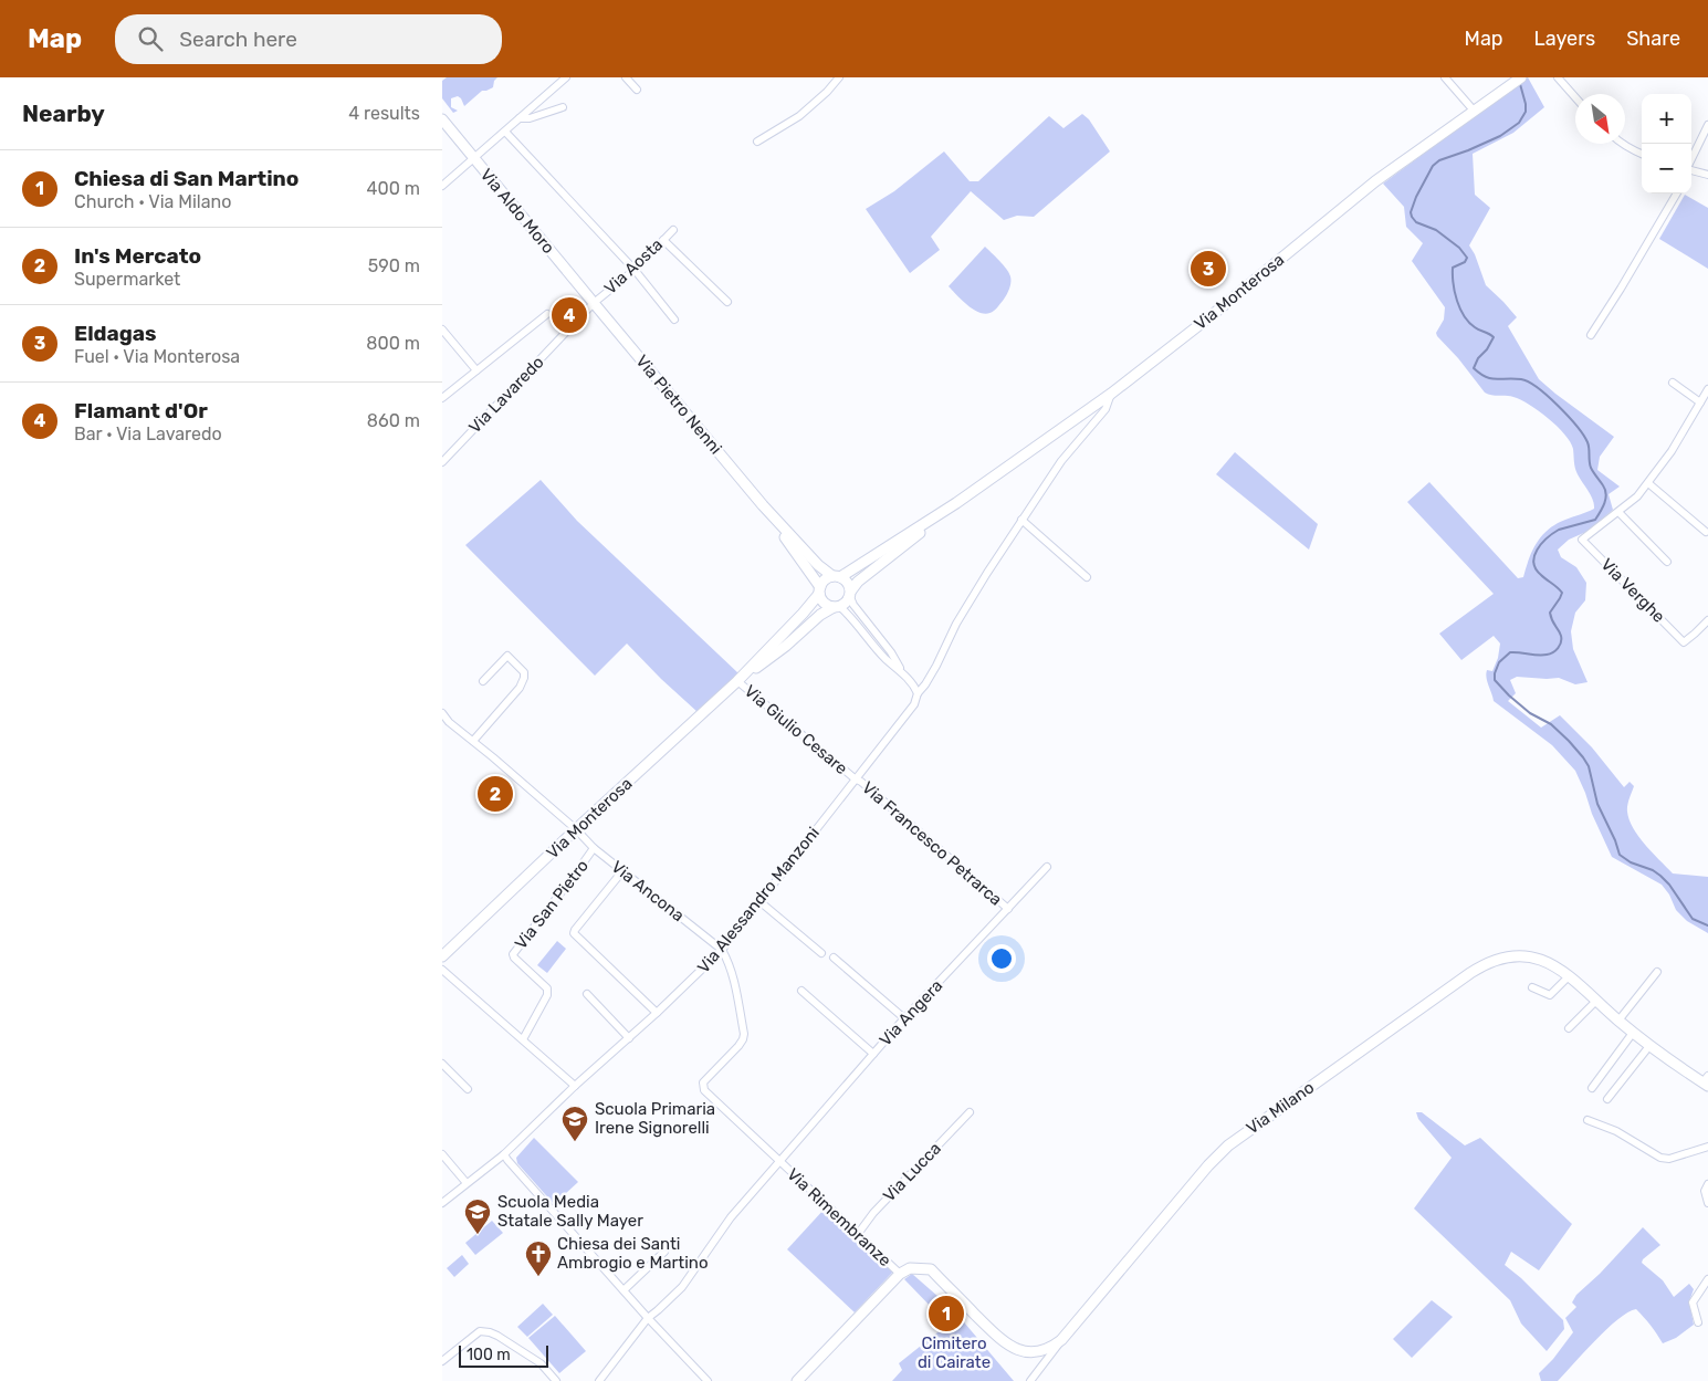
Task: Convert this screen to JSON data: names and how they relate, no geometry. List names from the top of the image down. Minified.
{"streets":{"main road":["Via Aldo Moro","Via Monterosa","Via Pietro Nenni","Via Milano"],"street":["Via Aosta","Via Lavaredo","Via Verghe","Via Giulio Cesare","Via Francesco Petrarca","Via Ancona","Via Alessandro Manzoni","Via San Pietro","Via Angera","Via Lucca","Via Rimembranze"]},"crossings":[["Via Aldo Moro","Via Aosta"],["Via Aldo Moro","Via Lavaredo"],["Via Aldo Moro","Via Pietro Nenni"],["Via Aosta","Via Lavaredo"],["Via Aosta","Via Pietro Nenni"],["Via Monterosa","Via Pietro Nenni"],["Via Monterosa","Via Giulio Cesare"],["Via Monterosa","Via Ancona"],["Via Monterosa","Via Alessandro Manzoni"],["Via Lavaredo","Via Pietro Nenni"],["Via Giulio Cesare","Via Francesco Petrarca"],["Via Giulio Cesare","Via Alessandro Manzoni"],["Via Francesco Petrarca","Via Alessandro Manzoni"],["Via Francesco Petrarca","Via Angera"],["Via Ancona","Via Alessandro Manzoni"],["Via Ancona","Via San Pietro"],["Via Ancona","Via Rimembranze"],["Via Alessandro Manzoni","Via Rimembranze"],["Via Angera","Via Rimembranze"],["Via Lucca","Via Rimembranze"]],"parks":["Cimitero di Cairate"],"places":{"school or university":["Scuola Primaria Irene Signorelli","Scuola Media Statale Sally Mayer"],"church":["Chiesa dei Santi Ambrogio e Martino"]},"scale_bar":"100 m","north":"bottom right","page":{"header":"Map","search":"Search here","nav":["Map","Layers","Share"],"heading":["Nearby","4 results"],"map_buttons":["+","−"],"list":[{"mark":"1","name":"Chiesa di San Martino","note":"Church · Via Milano","value":"400 m"},{"mark":"2","name":"In's Mercato","note":"Supermarket","value":"590 m"},{"mark":"3","name":"Eldagas","note":"Fuel · Via Monterosa","value":"800 m"},{"mark":"4","name":"Flamant d'Or","note":"Bar · Via Lavaredo","value":"860 m"}],"pins":["3","4","2","1"],"scale":"100 m"}}
